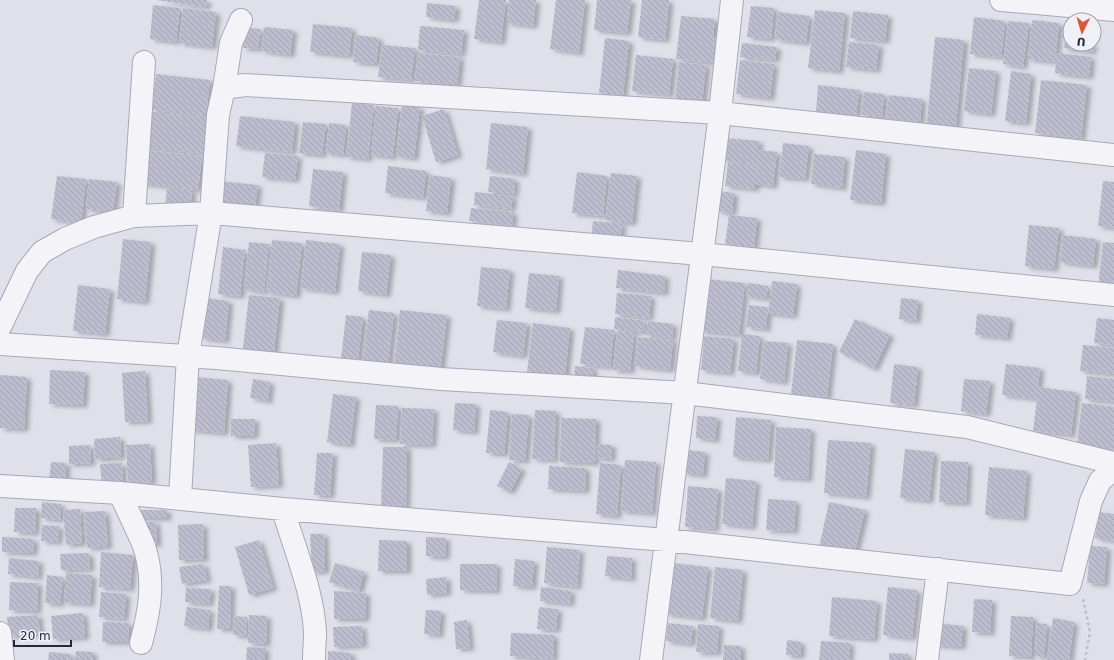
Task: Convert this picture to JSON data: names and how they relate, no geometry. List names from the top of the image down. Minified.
{"scale_bar":"20 m","north":"bottom"}
